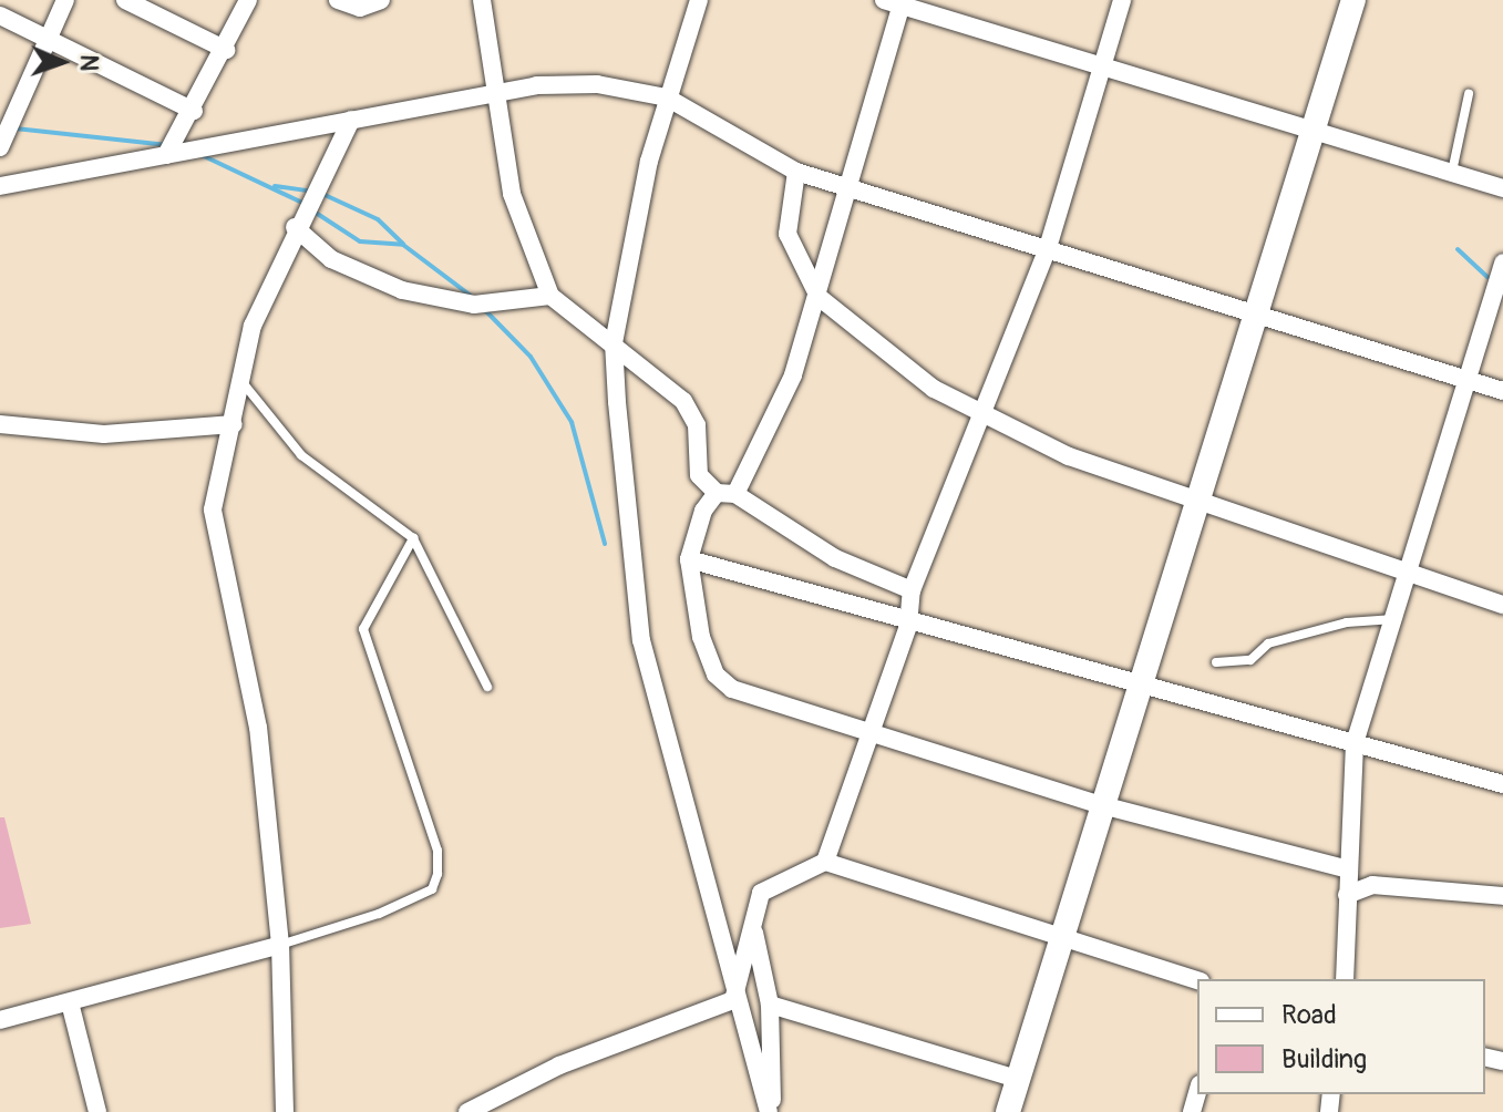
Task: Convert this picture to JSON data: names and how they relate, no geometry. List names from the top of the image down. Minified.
{"legend":["Road","Building"],"north":"right"}
